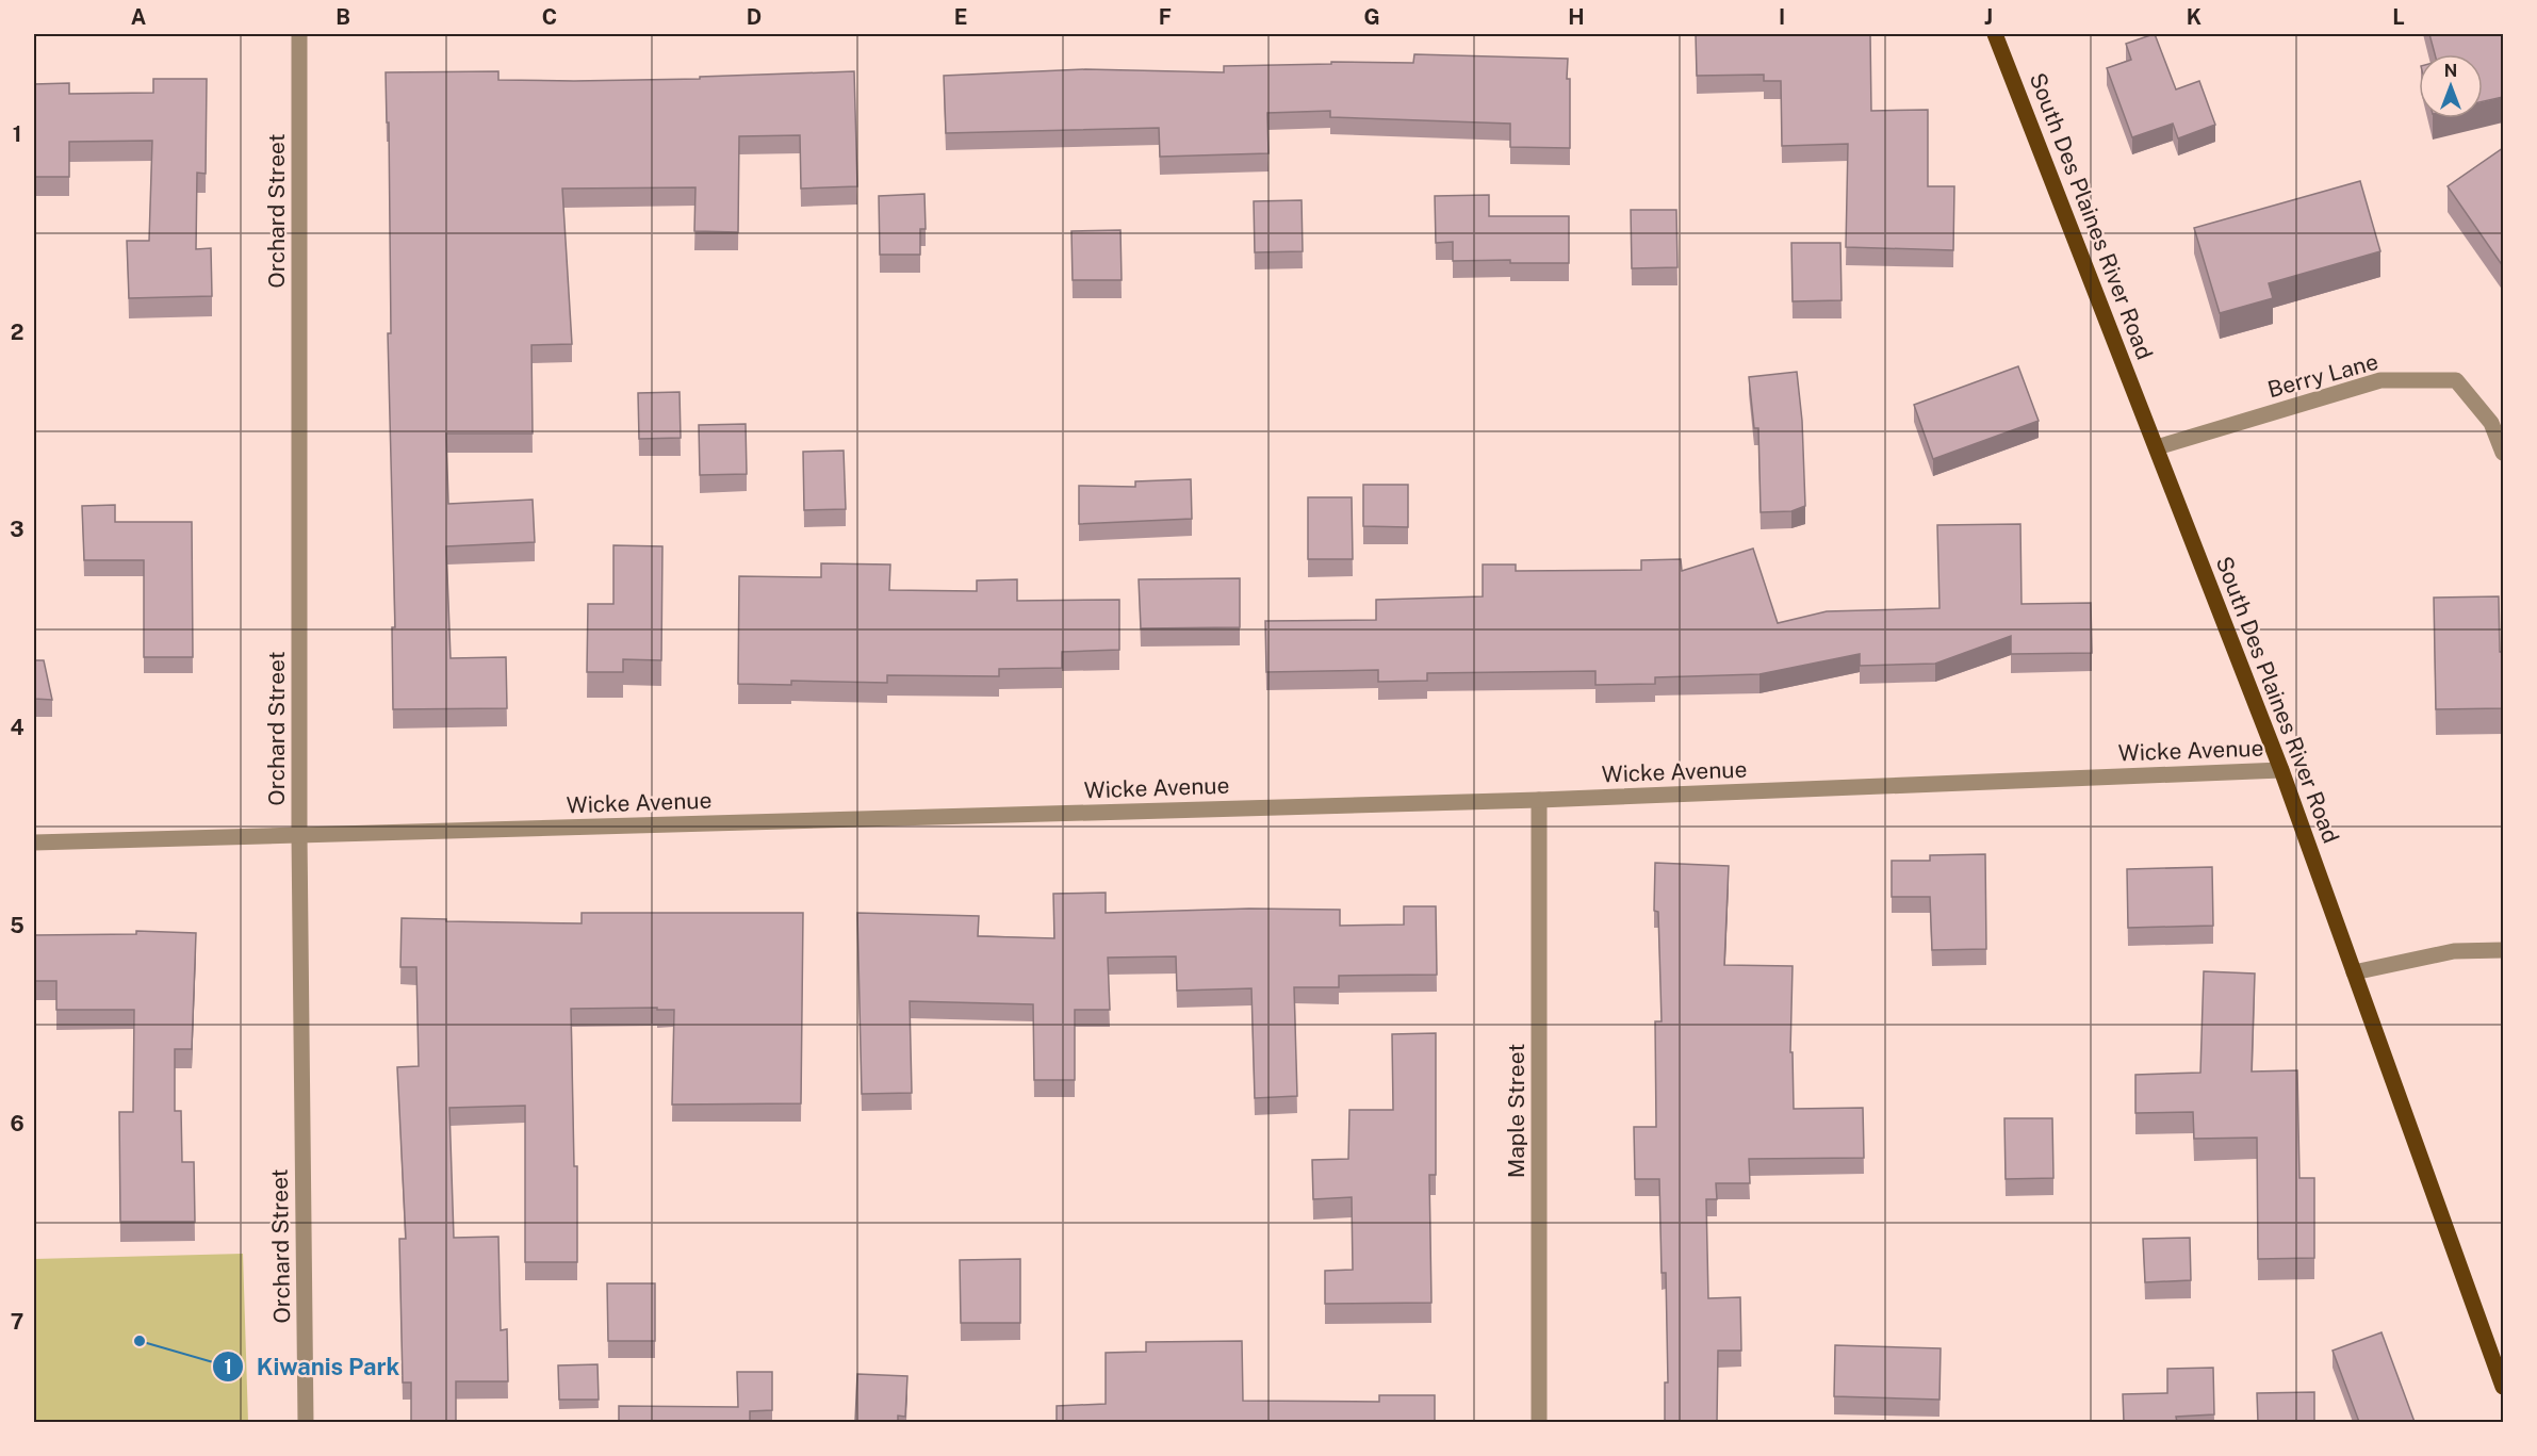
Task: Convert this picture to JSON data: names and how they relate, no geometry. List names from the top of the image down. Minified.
{"streets":{"main road":["South Des Plaines River Road"],"street":["Orchard Street","Berry Lane","Wicke Avenue","Maple Street"]},"crossings":[["Orchard Street","Wicke Avenue"],["South Des Plaines River Road","Berry Lane"],["South Des Plaines River Road","Wicke Avenue"],["Wicke Avenue","Maple Street"]],"places":["Kiwanis Park"],"north":"top","grid":{"columns":["A","B","C","D","E","F","G","H","I","J","K","L"],"rows":["1","2","3","4","5","6","7"]}}
